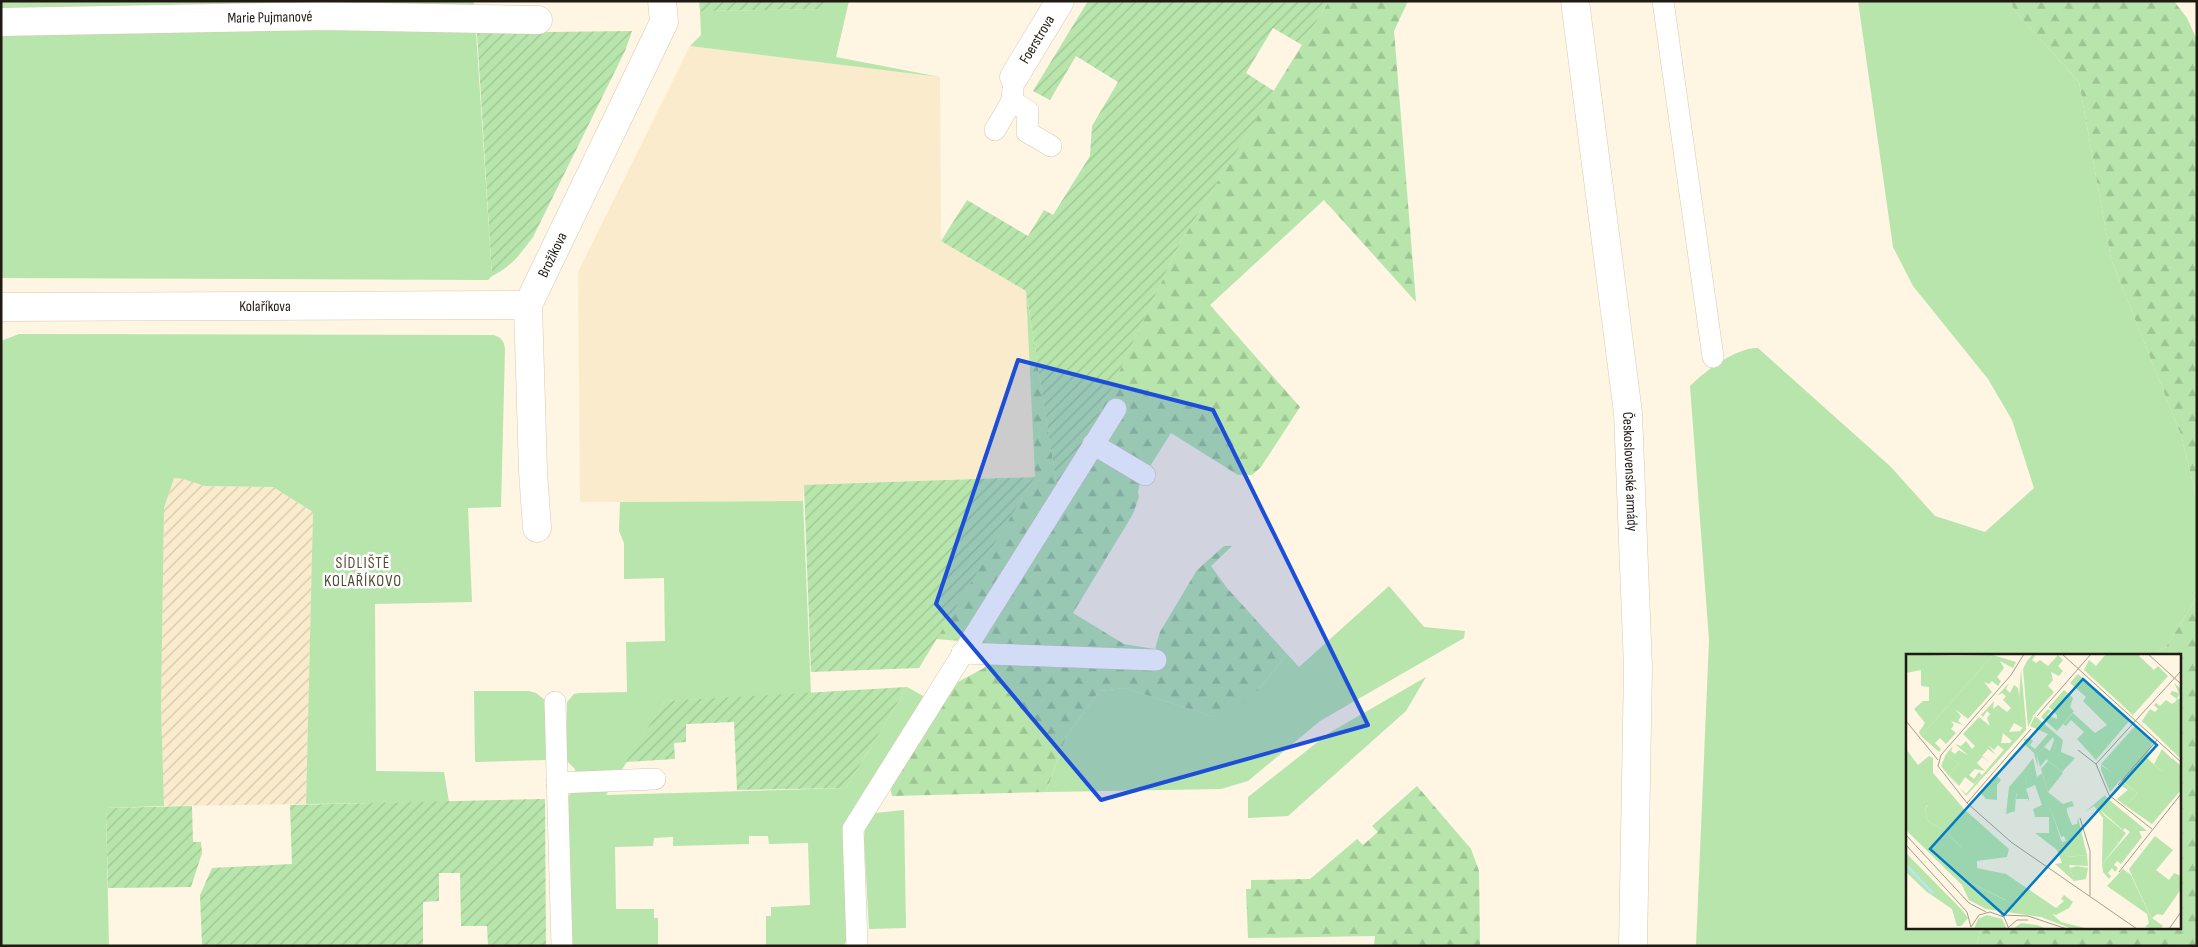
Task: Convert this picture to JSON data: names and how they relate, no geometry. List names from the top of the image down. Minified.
{"streets":{"street":["Marie Pujmanové","Foerstrova","Brožíkova","Kolaříkova","Československé armády"]},"crossings":[["Brožíkova","Kolaříkova"]],"districts":["SÍDLIŠTĚ KOLAŘÍKOVO"]}
